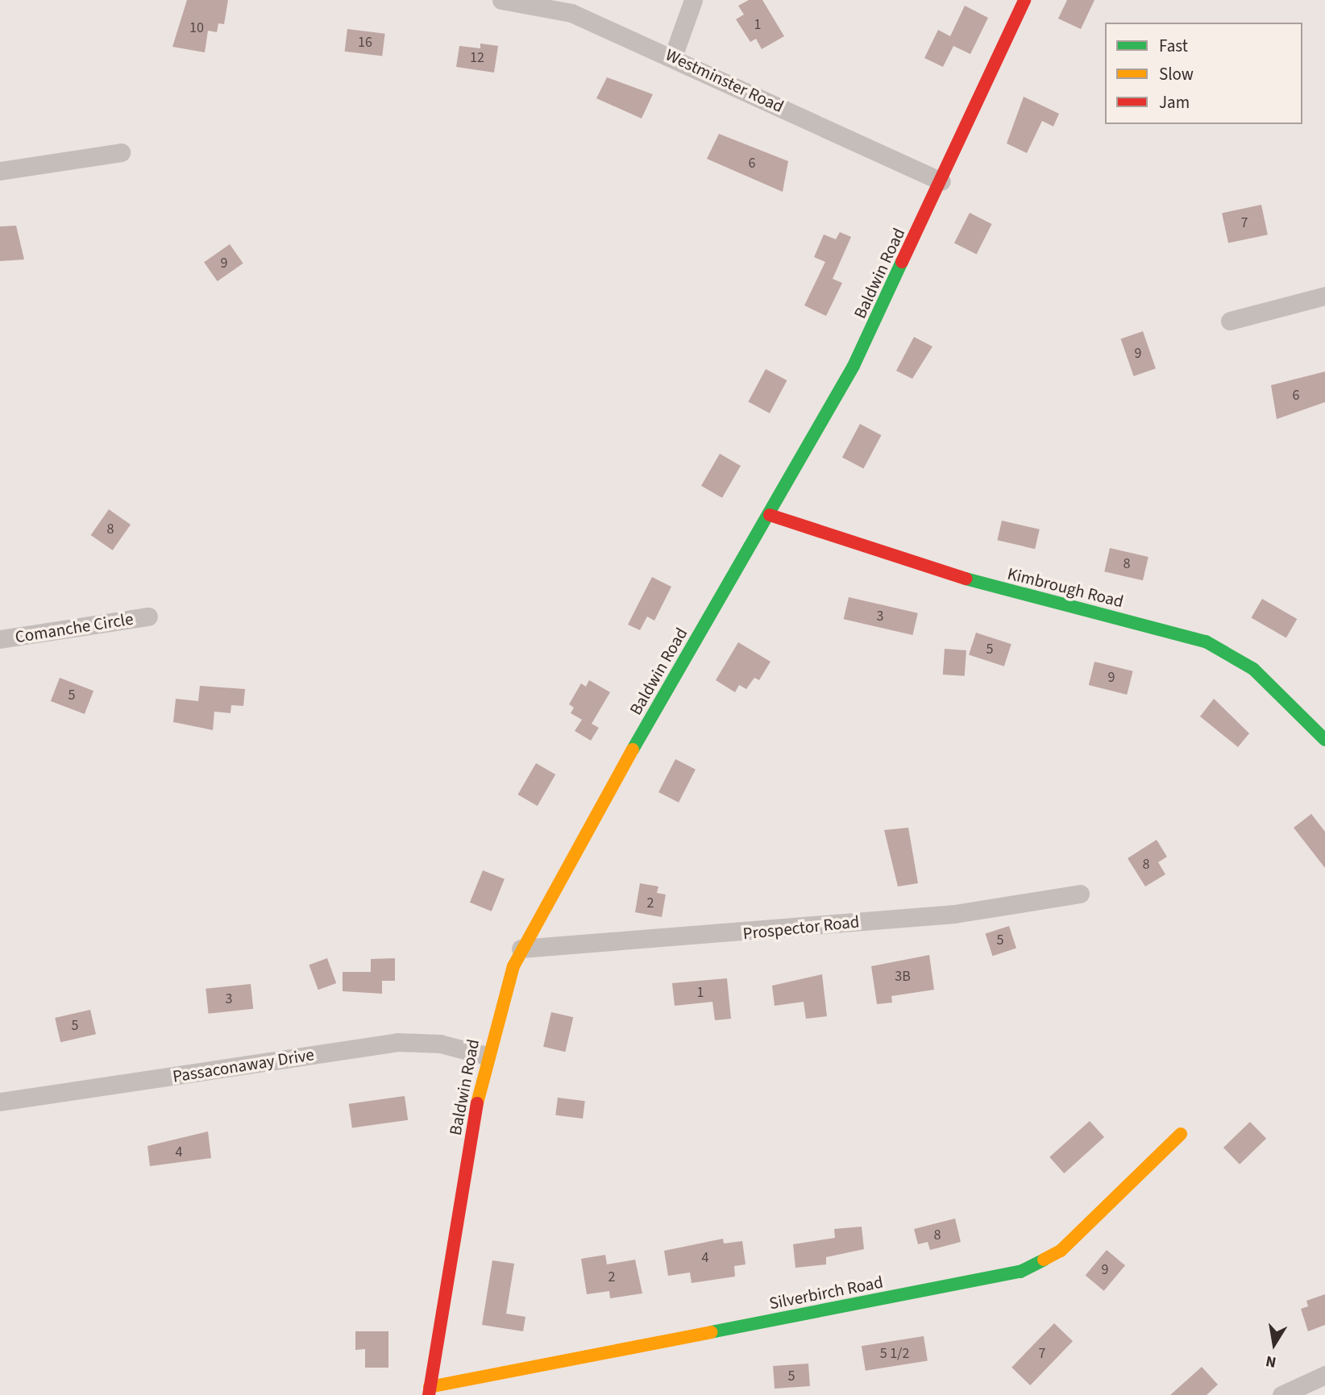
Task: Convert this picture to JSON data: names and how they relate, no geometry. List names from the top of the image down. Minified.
{"streets":{"street":["Westminster Road","Baldwin Road","Kimbrough Road","Comanche Circle","Prospector Road","Passaconaway Drive","Silverbirch Road"]},"crossings":[["Westminster Road","Baldwin Road"],["Baldwin Road","Kimbrough Road"],["Baldwin Road","Prospector Road"],["Baldwin Road","Passaconaway Drive"],["Baldwin Road","Silverbirch Road"]],"house_numbers":["1","10","16","12","6","7","9","9","6","8","8","3","5","9","5","8","2","5","3B","1","3","5","4","8","4","9","2","5 1/2","7","5"],"legend":["Fast","Slow","Jam"],"north":"bottom"}
